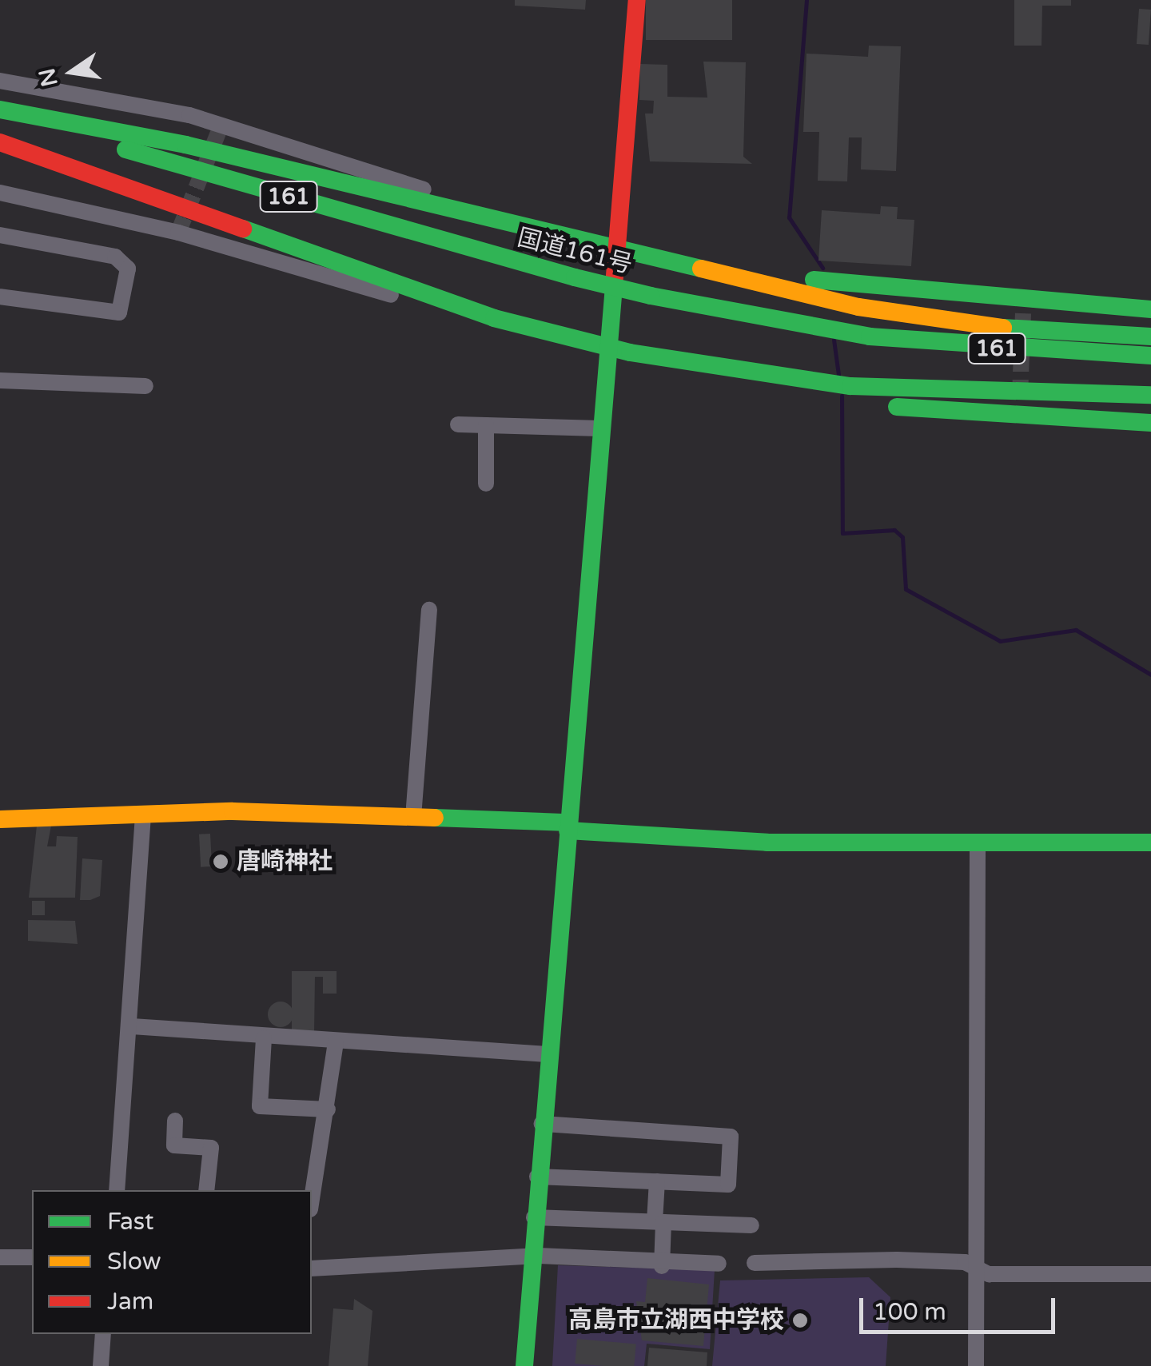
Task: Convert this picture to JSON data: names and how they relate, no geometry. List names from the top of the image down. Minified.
{"streets":{"main road":["161","国道161号"]},"places":["唐崎神社","高島市立湖西中学校"],"legend":["Fast","Slow","Jam"],"scale_bar":"100 m","north":"left"}
